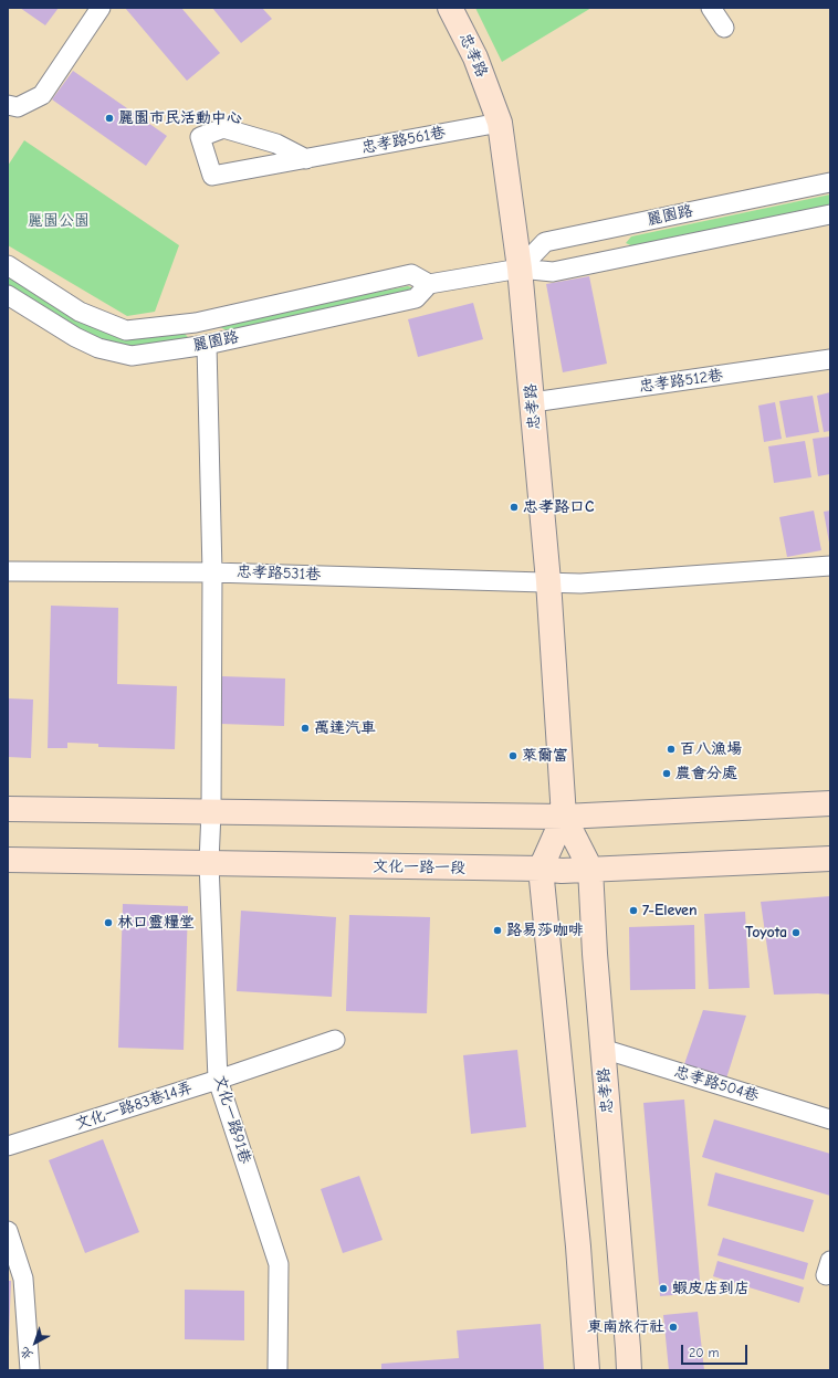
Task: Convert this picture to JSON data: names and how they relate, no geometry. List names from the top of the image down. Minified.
{"streets":{"street":["忠孝路","忠孝路561巷","麗園路","忠孝路512巷","忠孝路531巷","文化一路一段","忠孝路504巷","文化一路83巷14弄","文化一路91巷"]},"crossings":[["忠孝路","忠孝路561巷"],["忠孝路","麗園路"],["忠孝路","忠孝路512巷"],["忠孝路","忠孝路531巷"],["忠孝路","文化一路一段"],["忠孝路","忠孝路504巷"],["麗園路","文化一路91巷"],["忠孝路531巷","文化一路91巷"],["文化一路一段","文化一路91巷"],["文化一路83巷14弄","文化一路91巷"]],"parks":["麗園公園"],"places":["麗園市民活動中心","忠孝路口C","萬達汽車","百八漁場","萊爾富","農會分處","7-Eleven","林口靈糧堂","路易莎咖啡","Toyota","蝦皮店到店","東南旅行社"],"scale_bar":"20 m","north":"bottom left"}
